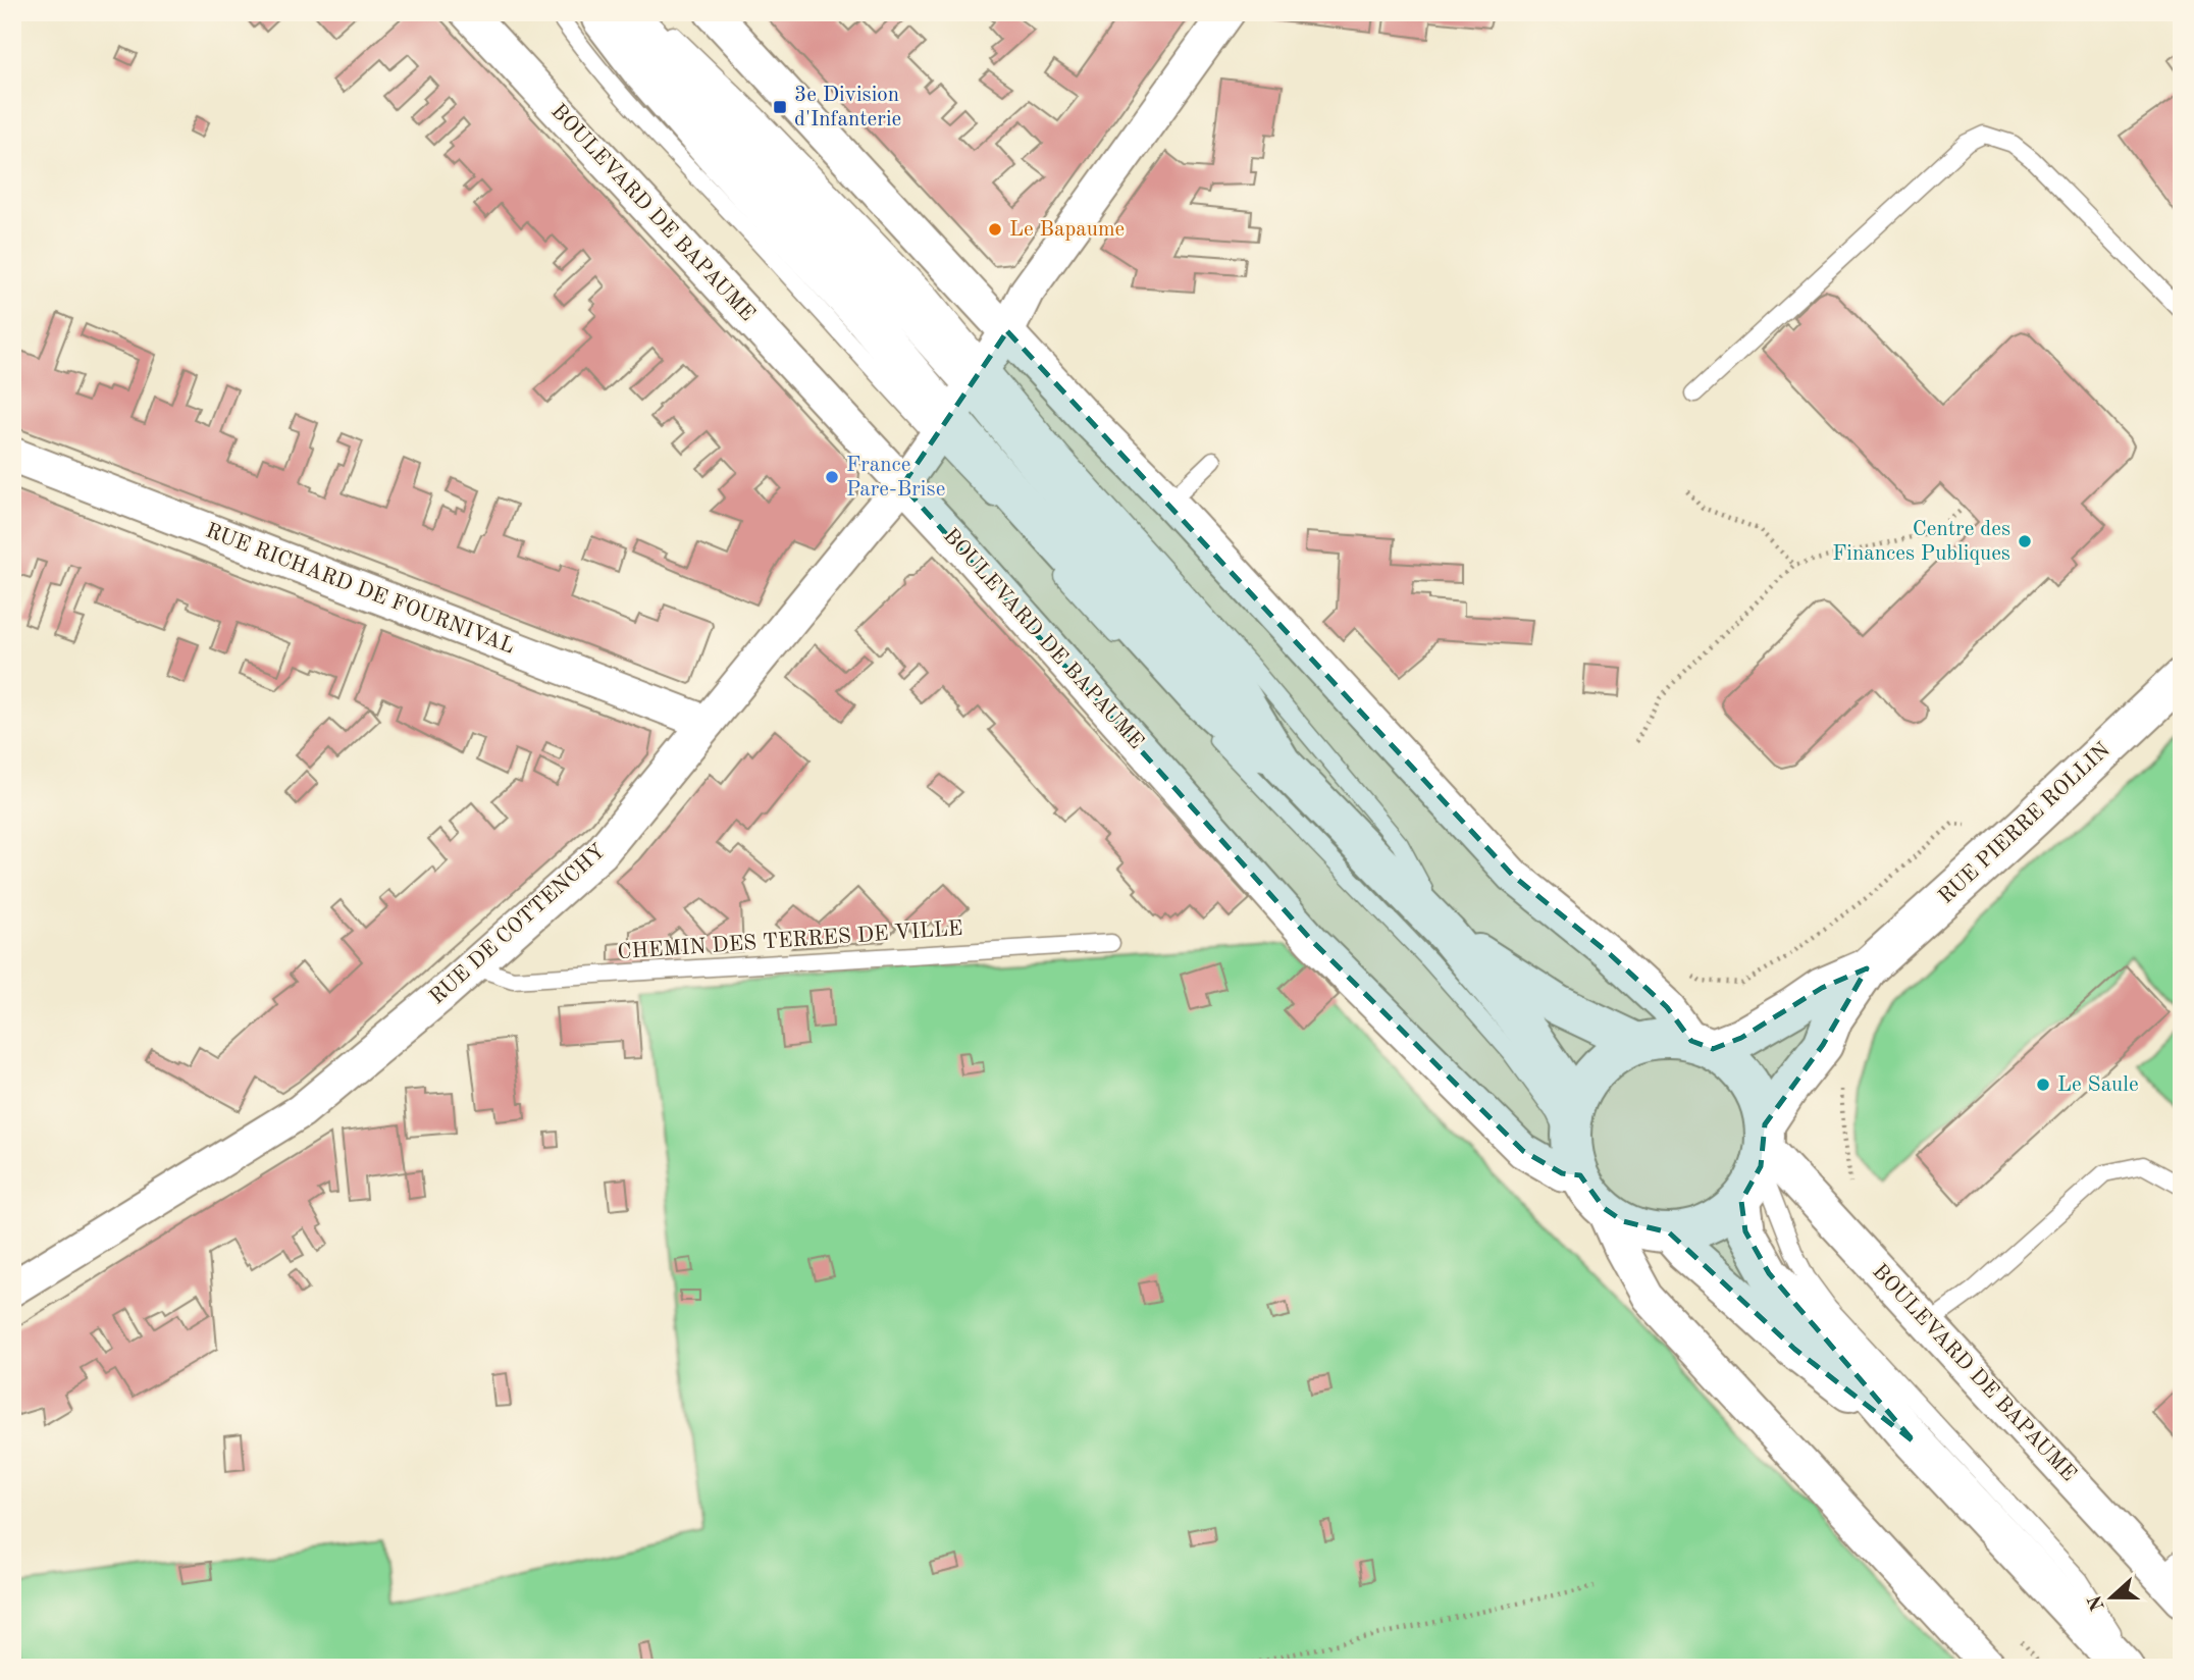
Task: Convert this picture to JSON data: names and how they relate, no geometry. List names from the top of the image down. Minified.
{"streets":{"main road":["RUE PIERRE ROLLIN"],"street":["BOULEVARD DE BAPAUME","RUE RICHARD DE FOURNIVAL","RUE DE COTTENCHY"],"lane":["CHEMIN DES TERRES DE VILLE"]},"crossings":[["BOULEVARD DE BAPAUME","RUE PIERRE ROLLIN"],["BOULEVARD DE BAPAUME","RUE DE COTTENCHY"],["RUE RICHARD DE FOURNIVAL","RUE DE COTTENCHY"],["RUE DE COTTENCHY","CHEMIN DES TERRES DE VILLE"]],"places":{"transit":["3e Division d'Infanterie"],"other":["Le Bapaume","France Pare-Brise","Centre des Finances Publiques","Le Saule"]},"north":"left"}
